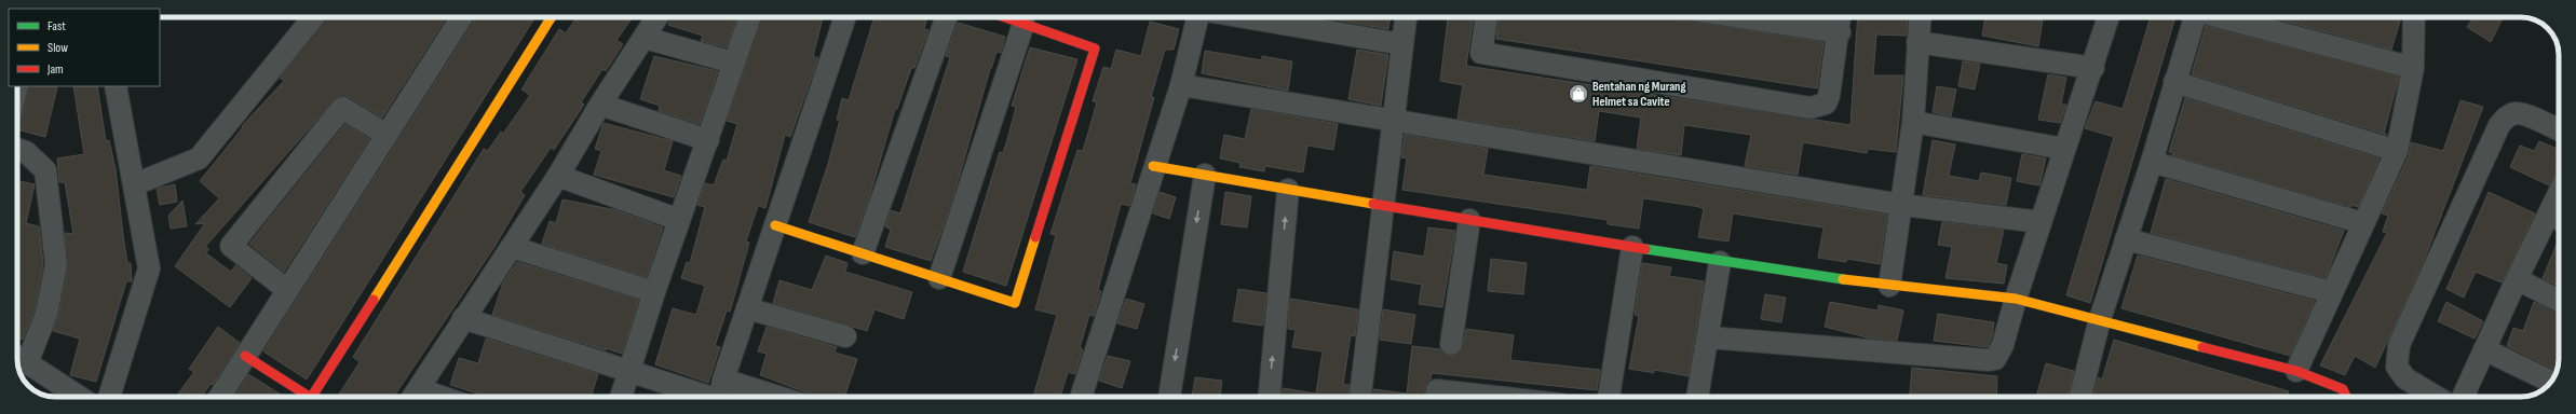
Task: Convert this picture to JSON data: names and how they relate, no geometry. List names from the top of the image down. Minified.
{"places":{"shop":["Bentahan ng Murang Helmet sa Cavite"]},"legend":["Fast","Slow","Jam"]}
